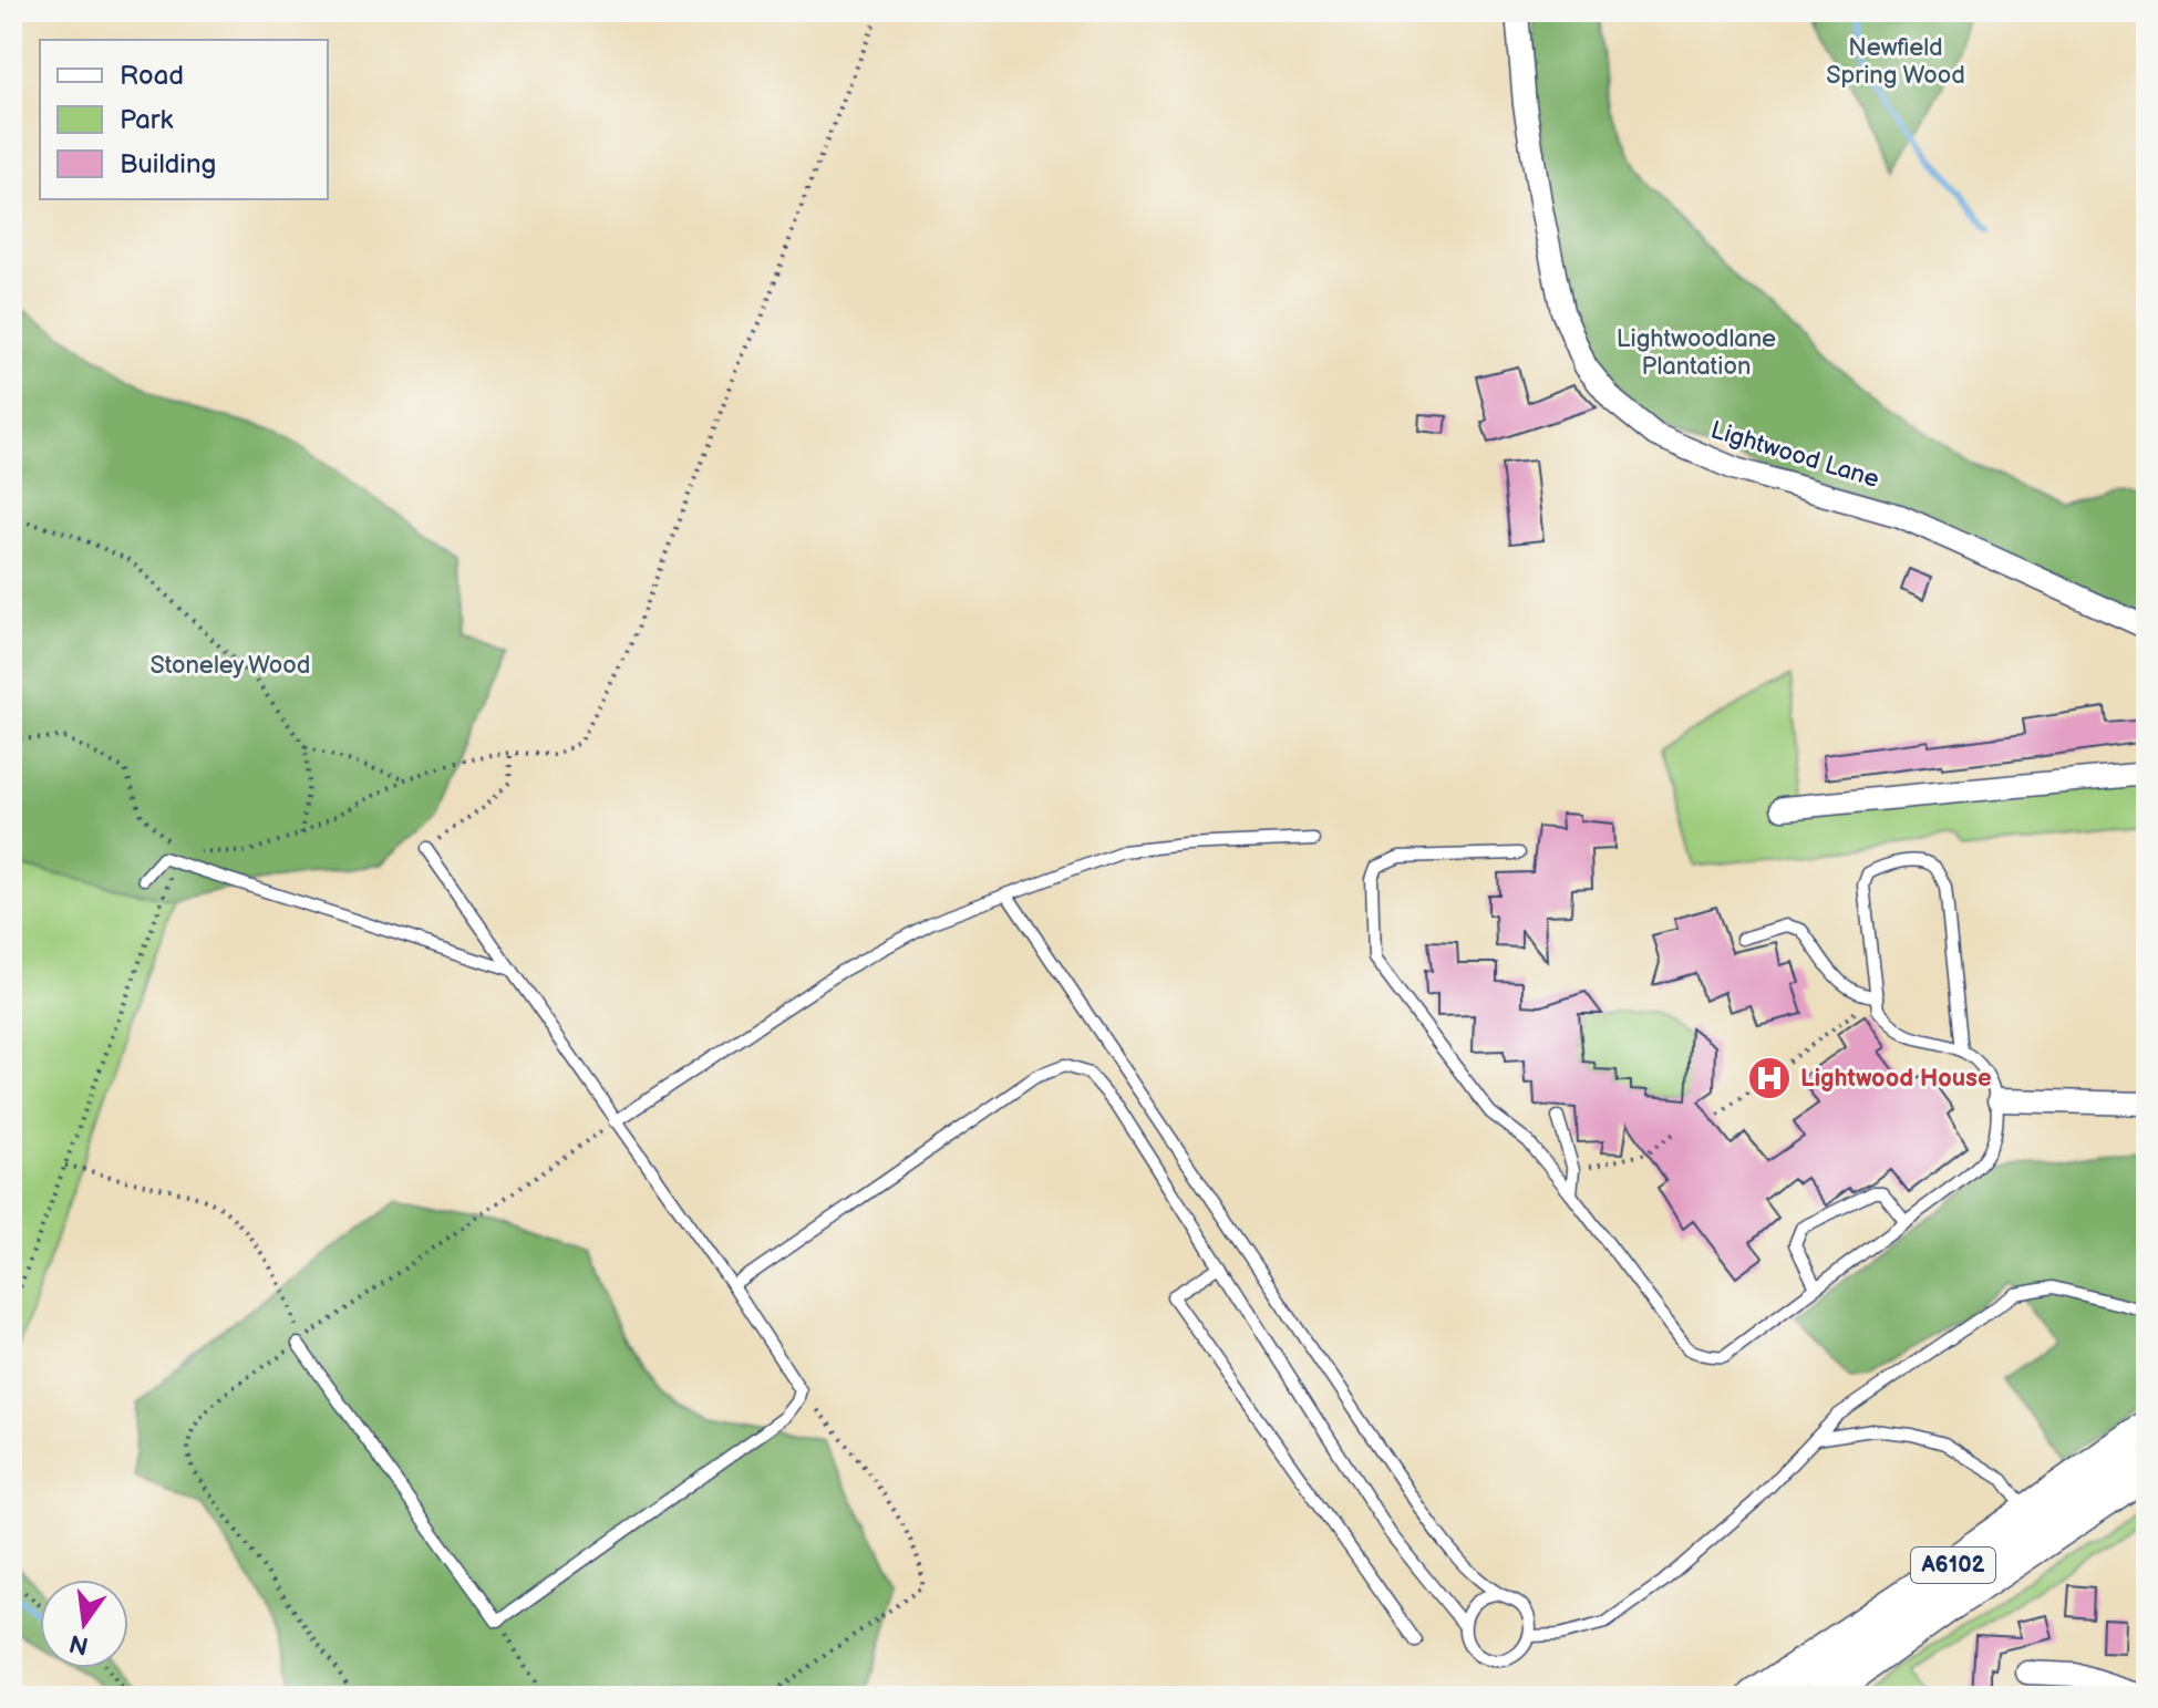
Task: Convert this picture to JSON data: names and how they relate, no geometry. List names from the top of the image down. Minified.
{"streets":{"highway":["A6102"],"street":["Lightwood Lane"]},"parks":["Newfield Spring Wood","Lightwoodlane Plantation","Stoneley Wood"],"places":{"hospital":["Lightwood House"]},"legend":["Road","Park","Building"],"north":"bottom"}
